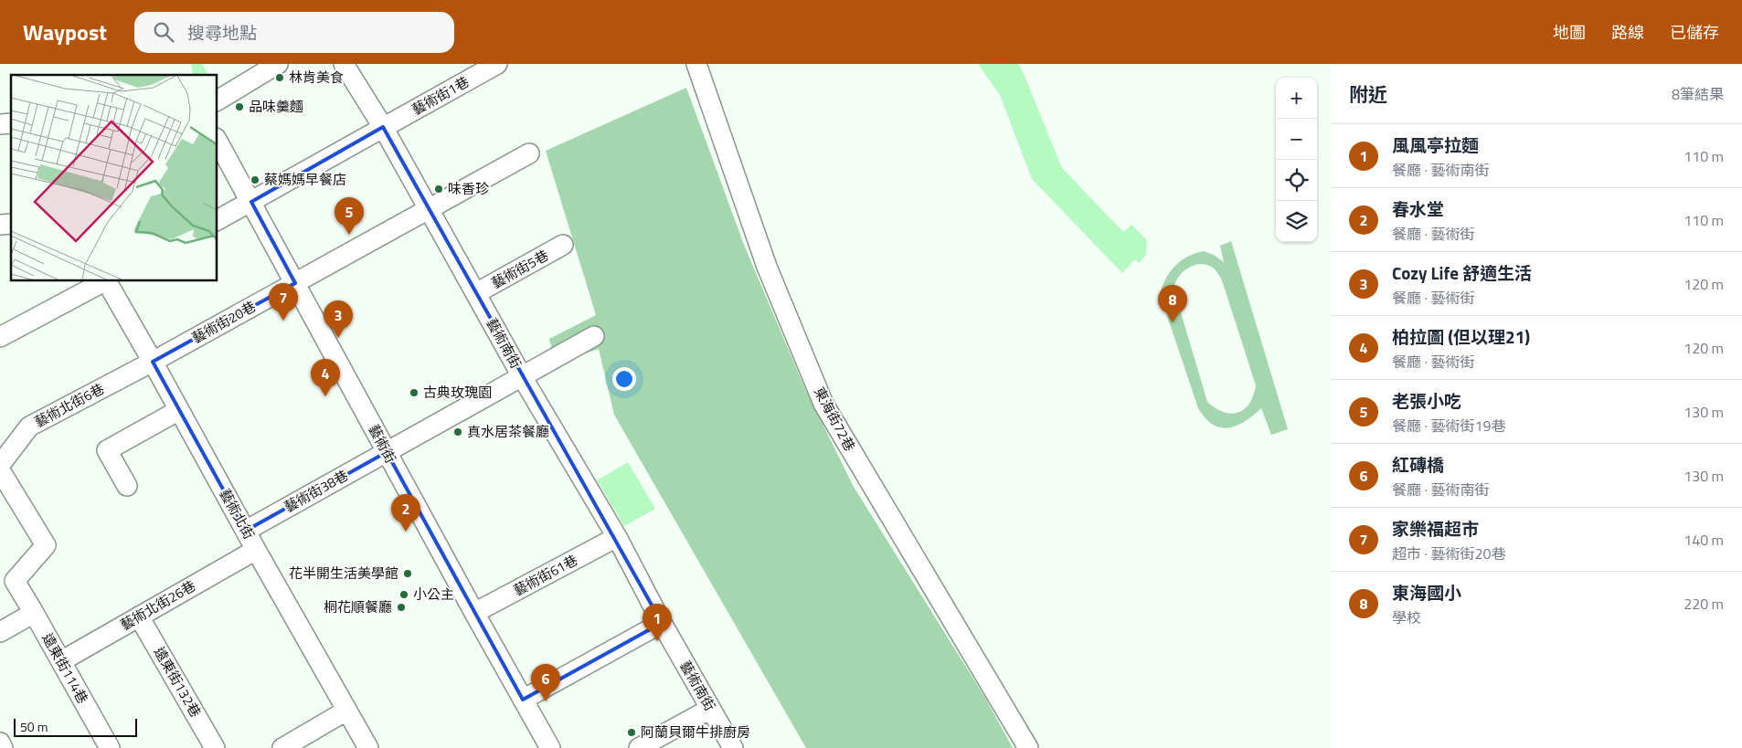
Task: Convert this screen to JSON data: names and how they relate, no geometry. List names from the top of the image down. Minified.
{"streets":{"street":["藝術街1巷","藝術街5巷","藝術街20巷","藝術南街","藝術北街6巷","東海街72巷","藝術街","藝術街38巷","藝術北街","藝術街61巷","藝術北街26巷","遠東街114巷","遠東街132巷"]},"crossings":[["藝術街1巷","藝術南街"],["藝術街1巷","藝術街"],["藝術街5巷","藝術南街"],["藝術街20巷","藝術南街"],["藝術街20巷","藝術北街6巷"],["藝術街20巷","藝術街"],["藝術街20巷","藝術北街"],["藝術南街","藝術街38巷"],["藝術南街","藝術街61巷"],["藝術北街6巷","藝術北街"],["藝術街","藝術街38巷"],["藝術街","藝術街61巷"],["藝術街38巷","藝術北街"],["藝術北街","藝術北街26巷"],["藝術北街26巷","遠東街114巷"],["藝術北街26巷","遠東街132巷"]],"places":["林肯美食","品味羹麵","蔡媽媽早餐店","味香珍","古典玫瑰園","真水居茶餐廳","花半開生活美學館","小公主","桐花順餐廳","阿蘭貝爾牛排廚房"],"scale_bar":"50 m","page":{"header":"Waypost","search":"搜尋地點","nav":["地圖","路線","已儲存"],"heading":["附近","8筆結果"],"map_buttons":["+","−"],"list":[{"mark":"1","name":"風風亭拉麵","note":"餐廳 · 藝術南街","value":"110 m"},{"mark":"2","name":"春水堂","note":"餐廳 · 藝術街","value":"110 m"},{"mark":"3","name":"Cozy Life 舒適生活","note":"餐廳 · 藝術街","value":"120 m"},{"mark":"4","name":"柏拉圖 (但以理21)","note":"餐廳 · 藝術街","value":"120 m"},{"mark":"5","name":"老張小吃","note":"餐廳 · 藝術街19巷","value":"130 m"},{"mark":"6","name":"紅磚橋","note":"餐廳 · 藝術南街","value":"130 m"},{"mark":"7","name":"家樂福超市","note":"超市 · 藝術街20巷","value":"140 m"},{"mark":"8","name":"東海國小","note":"學校","value":"220 m"}],"pins":["5","7","8","3","4","2","1","6"],"scale":"50 m"}}
